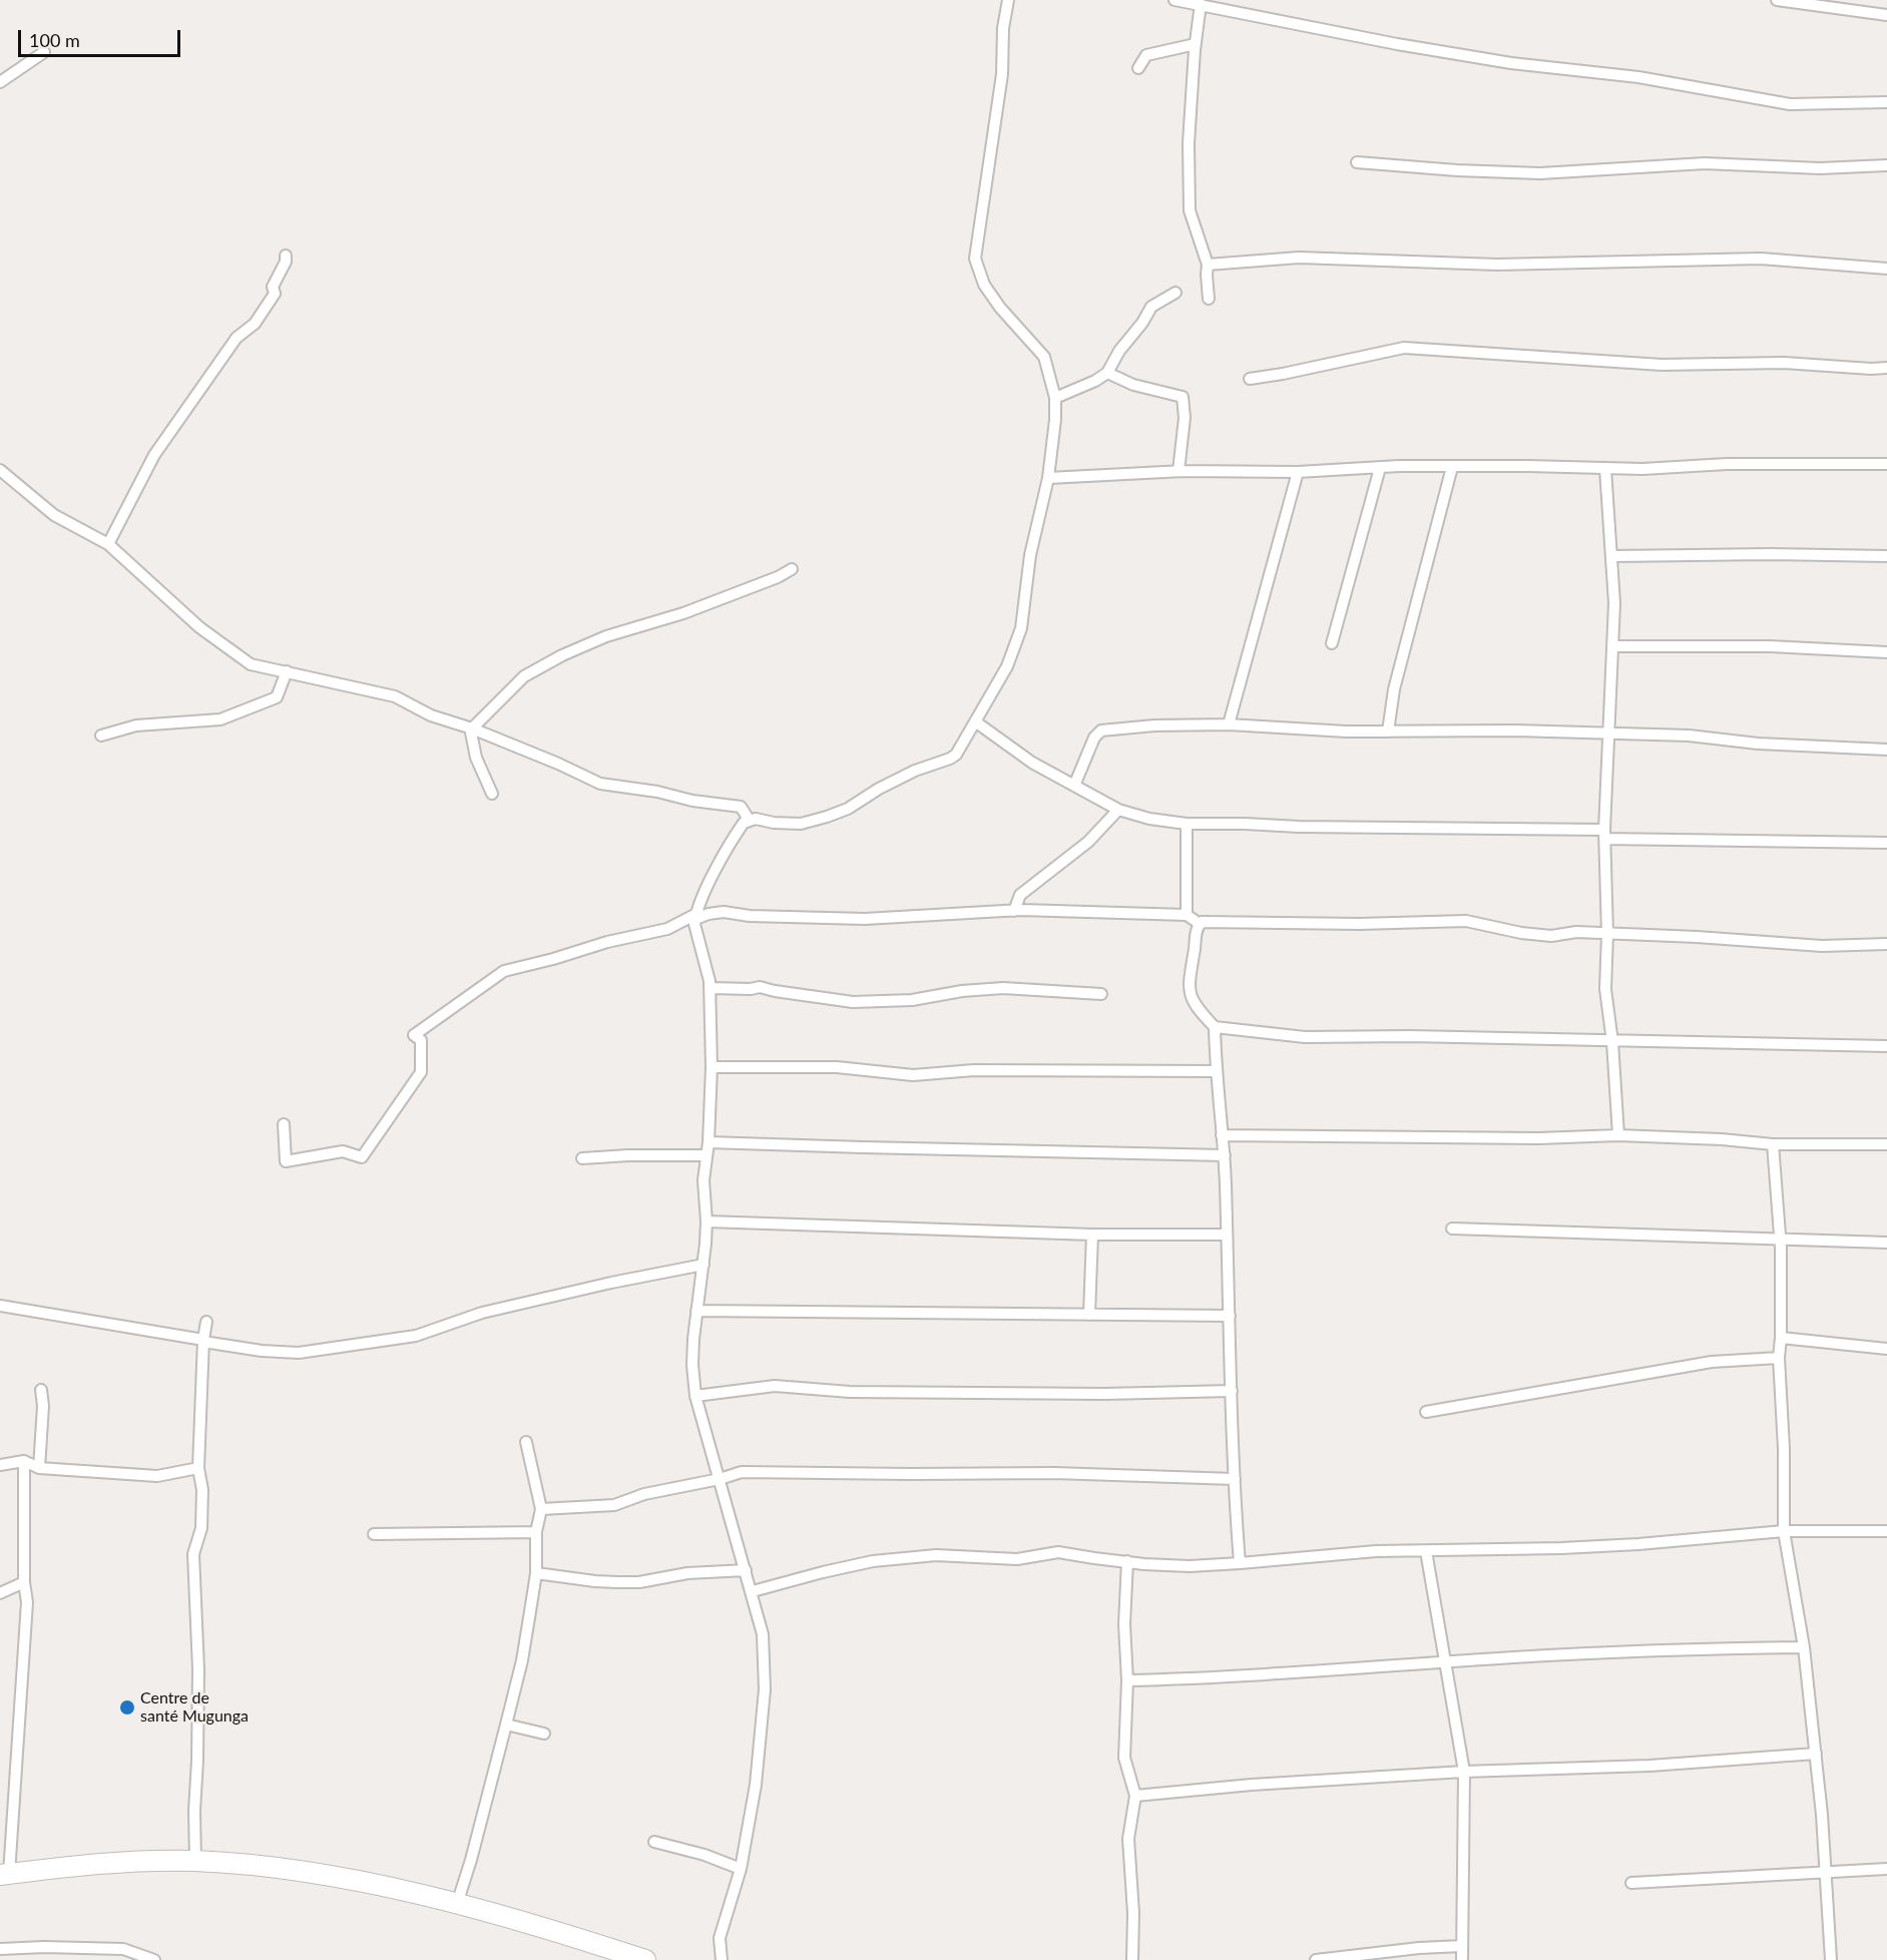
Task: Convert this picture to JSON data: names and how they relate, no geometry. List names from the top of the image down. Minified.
{"places":["Centre de santé Mugunga"],"scale_bar":"100 m"}
